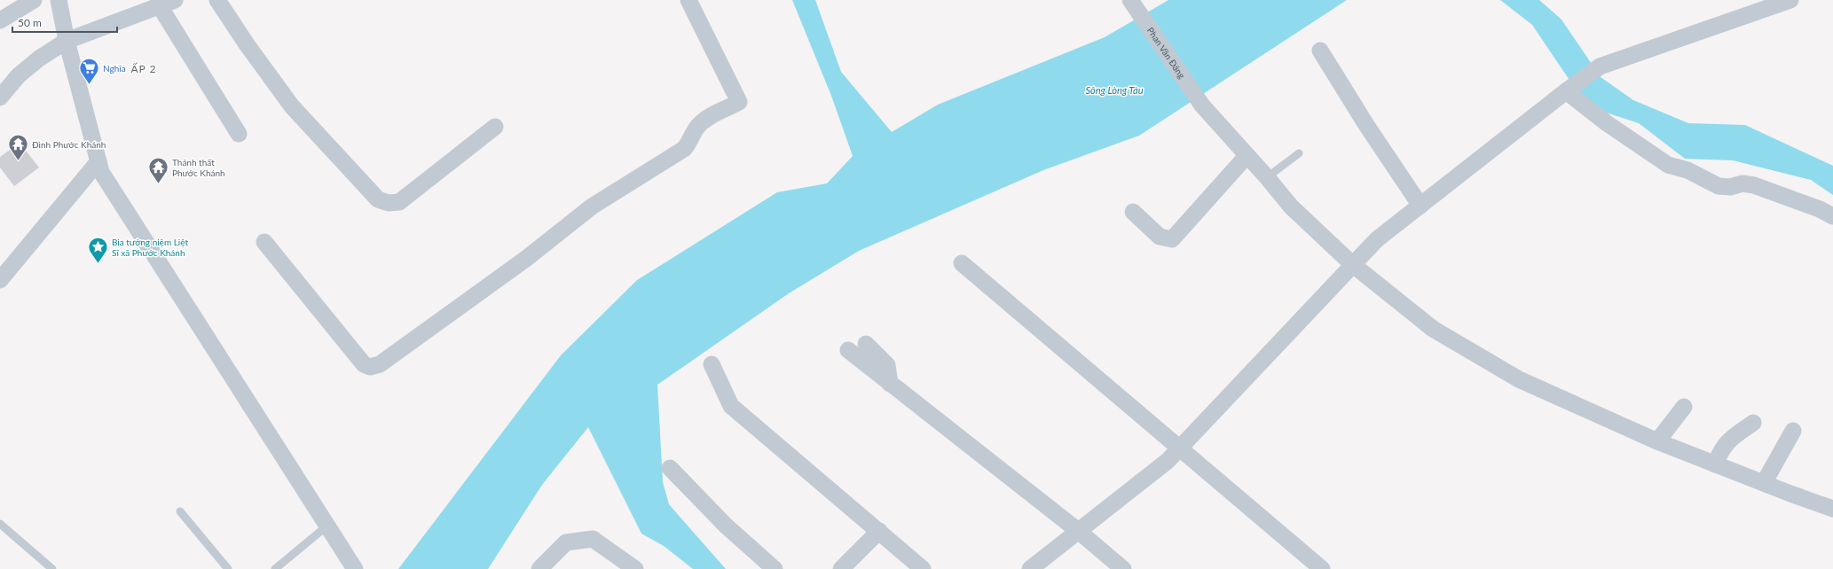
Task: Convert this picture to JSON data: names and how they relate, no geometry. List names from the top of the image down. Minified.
{"streets":{"street":["Phan Văn Đáng"]},"districts":["ẤP 2"],"water":["Sông Lòng Tàu"],"places":{"supermarket":["Nghĩa"],"temple":["Đình Phước Khánh","Thánh thất Phước Khánh"],"place":["Bia tưởng niệm Liệt Sĩ xã Phước Khánh"]},"scale_bar":"50 m"}
